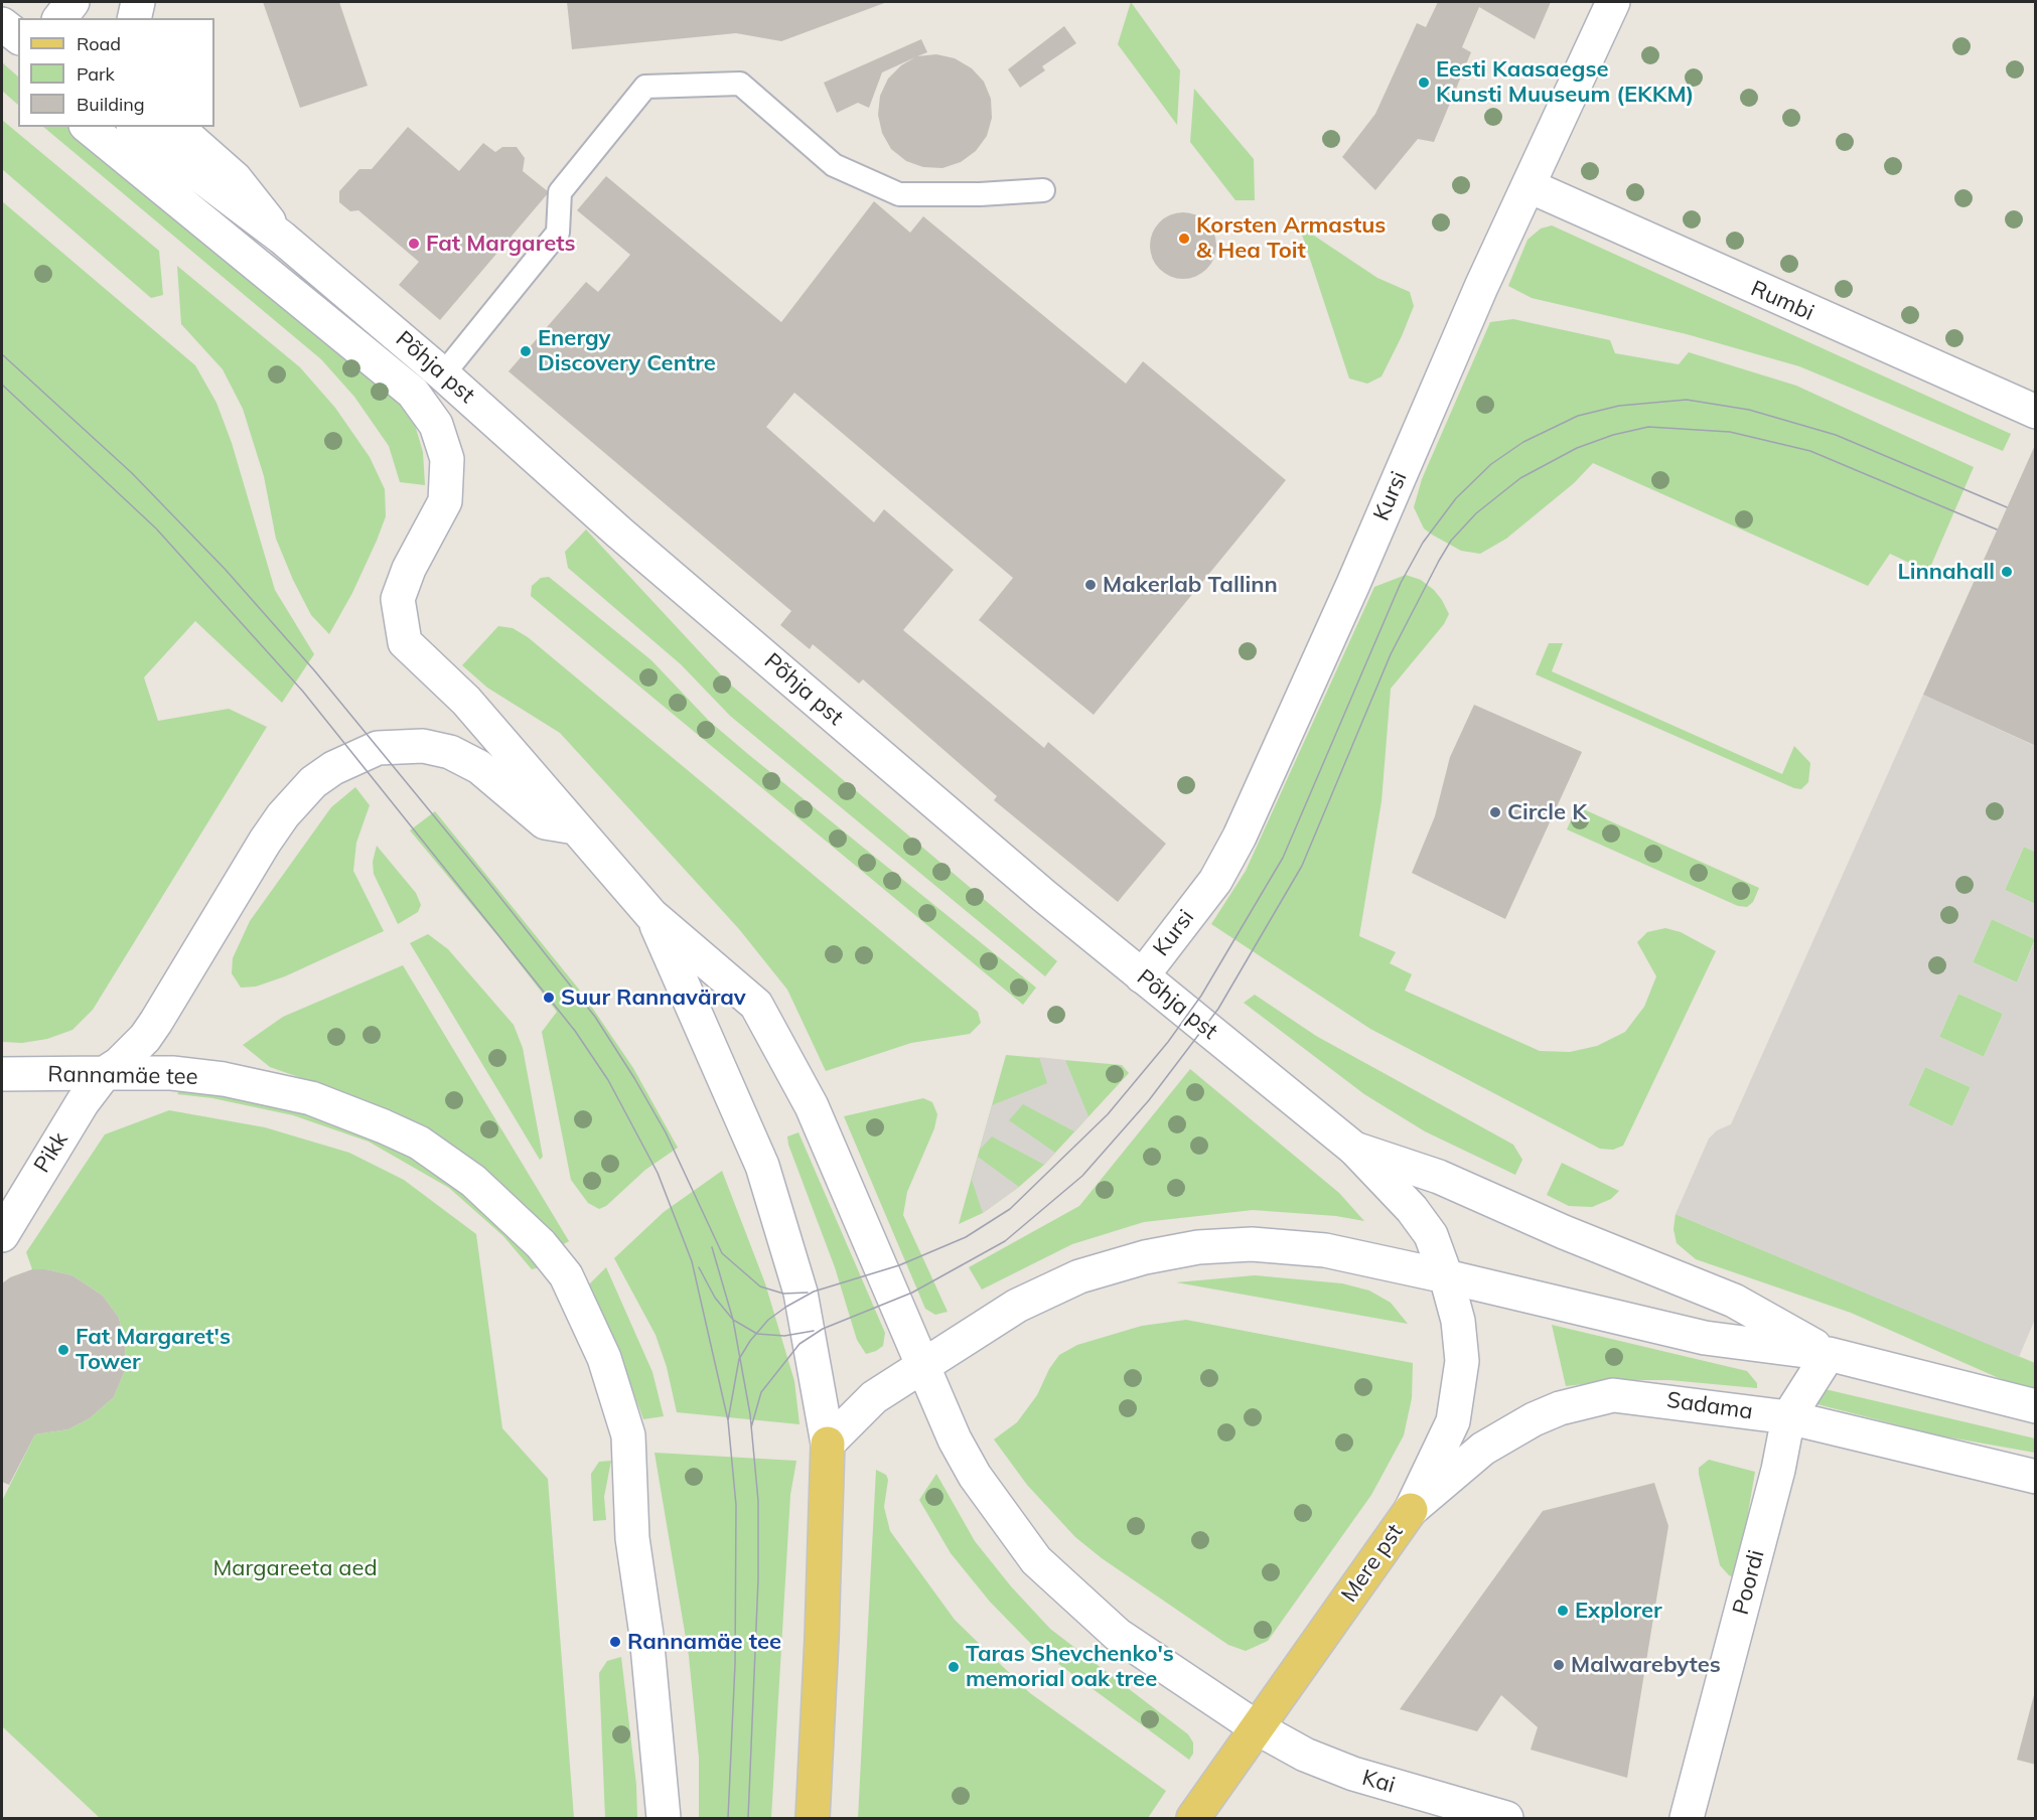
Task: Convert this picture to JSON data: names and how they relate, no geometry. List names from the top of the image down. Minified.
{"streets":{"main road":["Rumbi","Põhja pst","Kursi","Rannamäe tee","Pikk","Sadama","Mere pst","Poordi","Kai"]},"crossings":[["Rumbi","Kursi"],["Põhja pst","Kursi"],["Põhja pst","Mere pst"],["Rannamäe tee","Pikk"],["Sadama","Mere pst"],["Sadama","Poordi"],["Mere pst","Kai"]],"parks":["Margareeta aed"],"places":["Eesti Kaasaegse Kunsti Muuseum (EKKM)","Korsten Armastus & Hea Toit","Fat Margarets","Energy Discovery Centre","Linnahall","Makerlab Tallinn","Circle K","Suur Rannavärav","Fat Margaret's Tower","Explorer","Rannamäe tee","Malwarebytes","Taras Shevchenko's memorial oak tree"],"legend":["Road","Park","Building"]}
